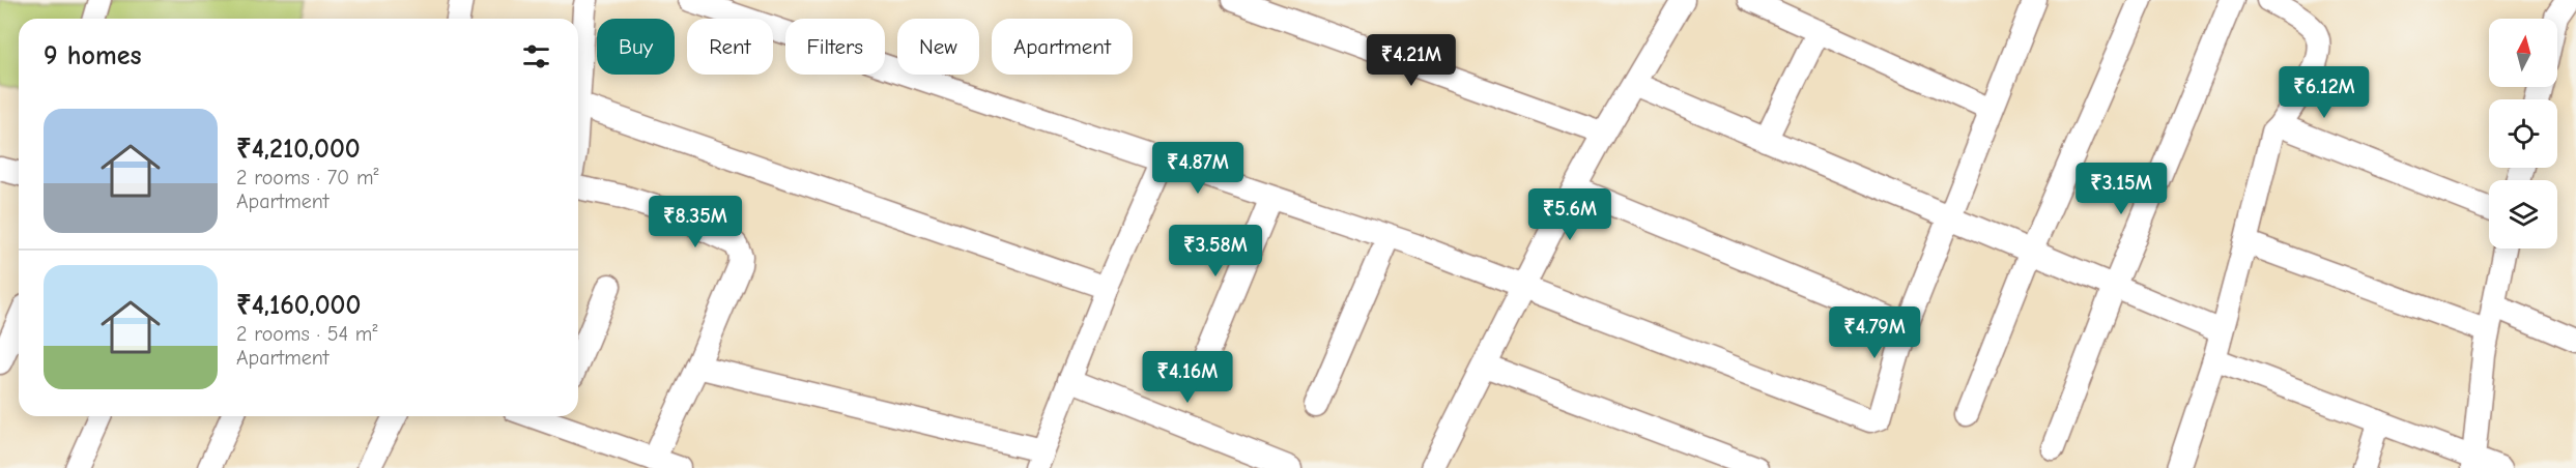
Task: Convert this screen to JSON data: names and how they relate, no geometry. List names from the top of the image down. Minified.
{"north":"top","page":{"chip":["Buy","Rent","Filters","New","Apartment"],"heading":"9 homes","price":["₹4.21M","₹6.12M","₹4.87M","₹3.15M","₹5.6M","₹8.35M","₹3.58M","₹4.79M","₹4.16M"],"list":[{"name":"₹4,210,000","note":"2 rooms · 70 m² · Apartment"},{"name":"₹4,160,000","note":"2 rooms · 54 m² · Apartment"}]}}
